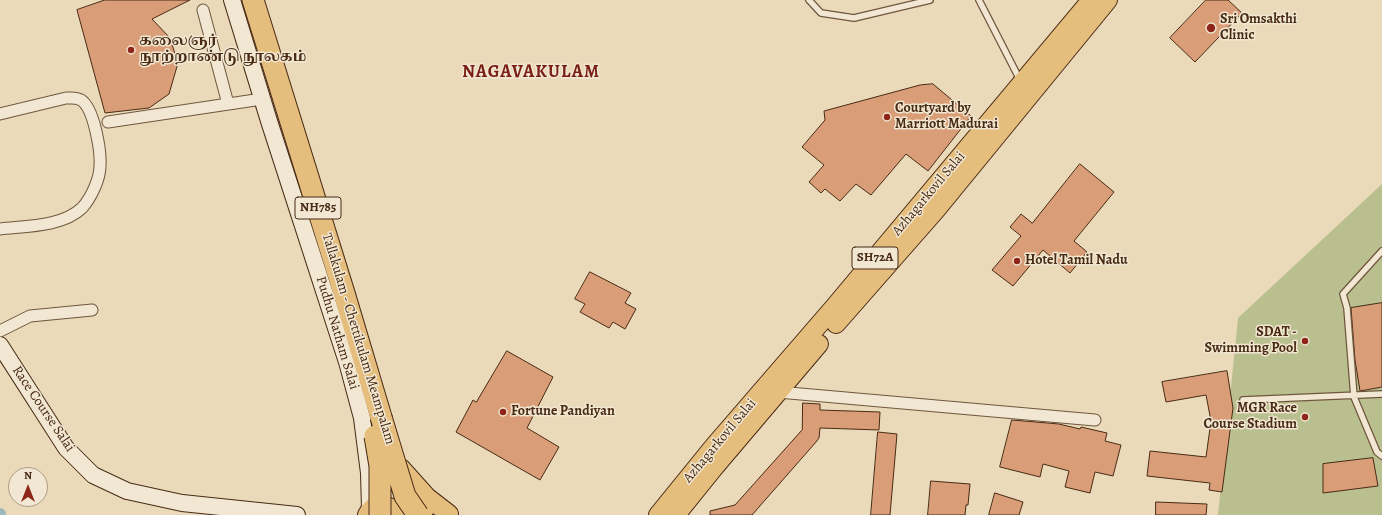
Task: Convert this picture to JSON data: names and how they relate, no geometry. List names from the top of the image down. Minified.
{"streets":{"highway":["NH785","Tallakulam - Chettikulam Meampalam"],"main road":["Azhagarkovil Salai","SH72A","Pudhu Natham Salai","Race Course Salai"]},"crossings":[["Pudhu Natham Salai","Tallakulam - Chettikulam Meampalam"]],"districts":["NAGAVAKULAM"],"places":["Sri Omsakthi Clinic","கலைஞர் நூற்றாண்டு நூலகம்","Courtyard by Marriott Madurai","Hotel Tamil Nadu","SDAT - Swimming Pool","Fortune Pandiyan","MGR Race Course Stadium"],"north":"top"}
